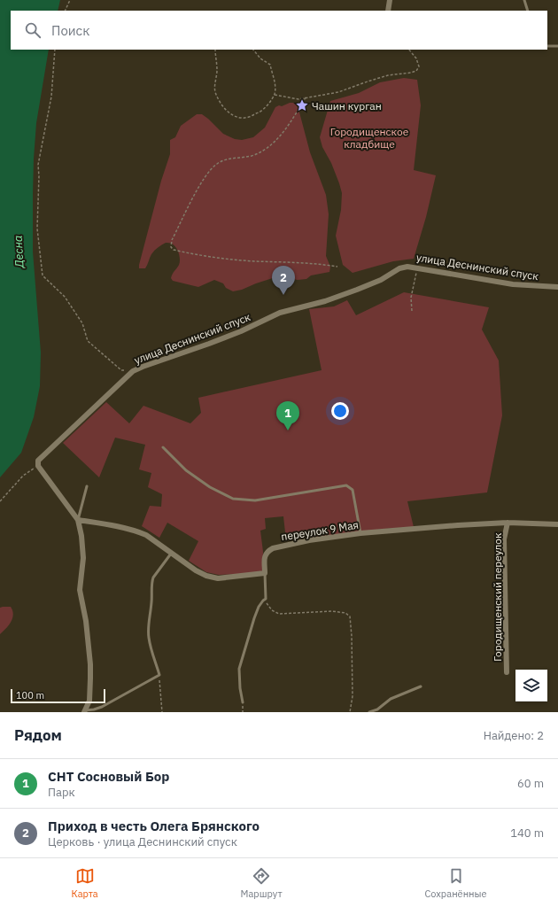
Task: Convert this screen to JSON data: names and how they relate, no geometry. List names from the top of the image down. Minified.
{"streets":{"street":["улица Деснинский спуск","переулок 9 Мая","Городищенский переулок"]},"crossings":[["переулок 9 Мая","Городищенский переулок"]],"water":["Десна"],"parks":["Городищенское кладбище"],"places":{"place":["Чашин курган"]},"scale_bar":"100 m","page":{"search":"Поиск","pins":["2","1"],"scale":"100 m","heading":["Рядом","Найдено: 2"],"list":[{"mark":"1","name":"СНТ Сосновый Бор","note":"Парк","value":"60 m"},{"mark":"2","name":"Приход в честь Олега Брянского","note":"Церковь · улица Деснинский спуск","value":"140 m"}],"nav":["Карта","Маршрут","Сохранённые"]}}
